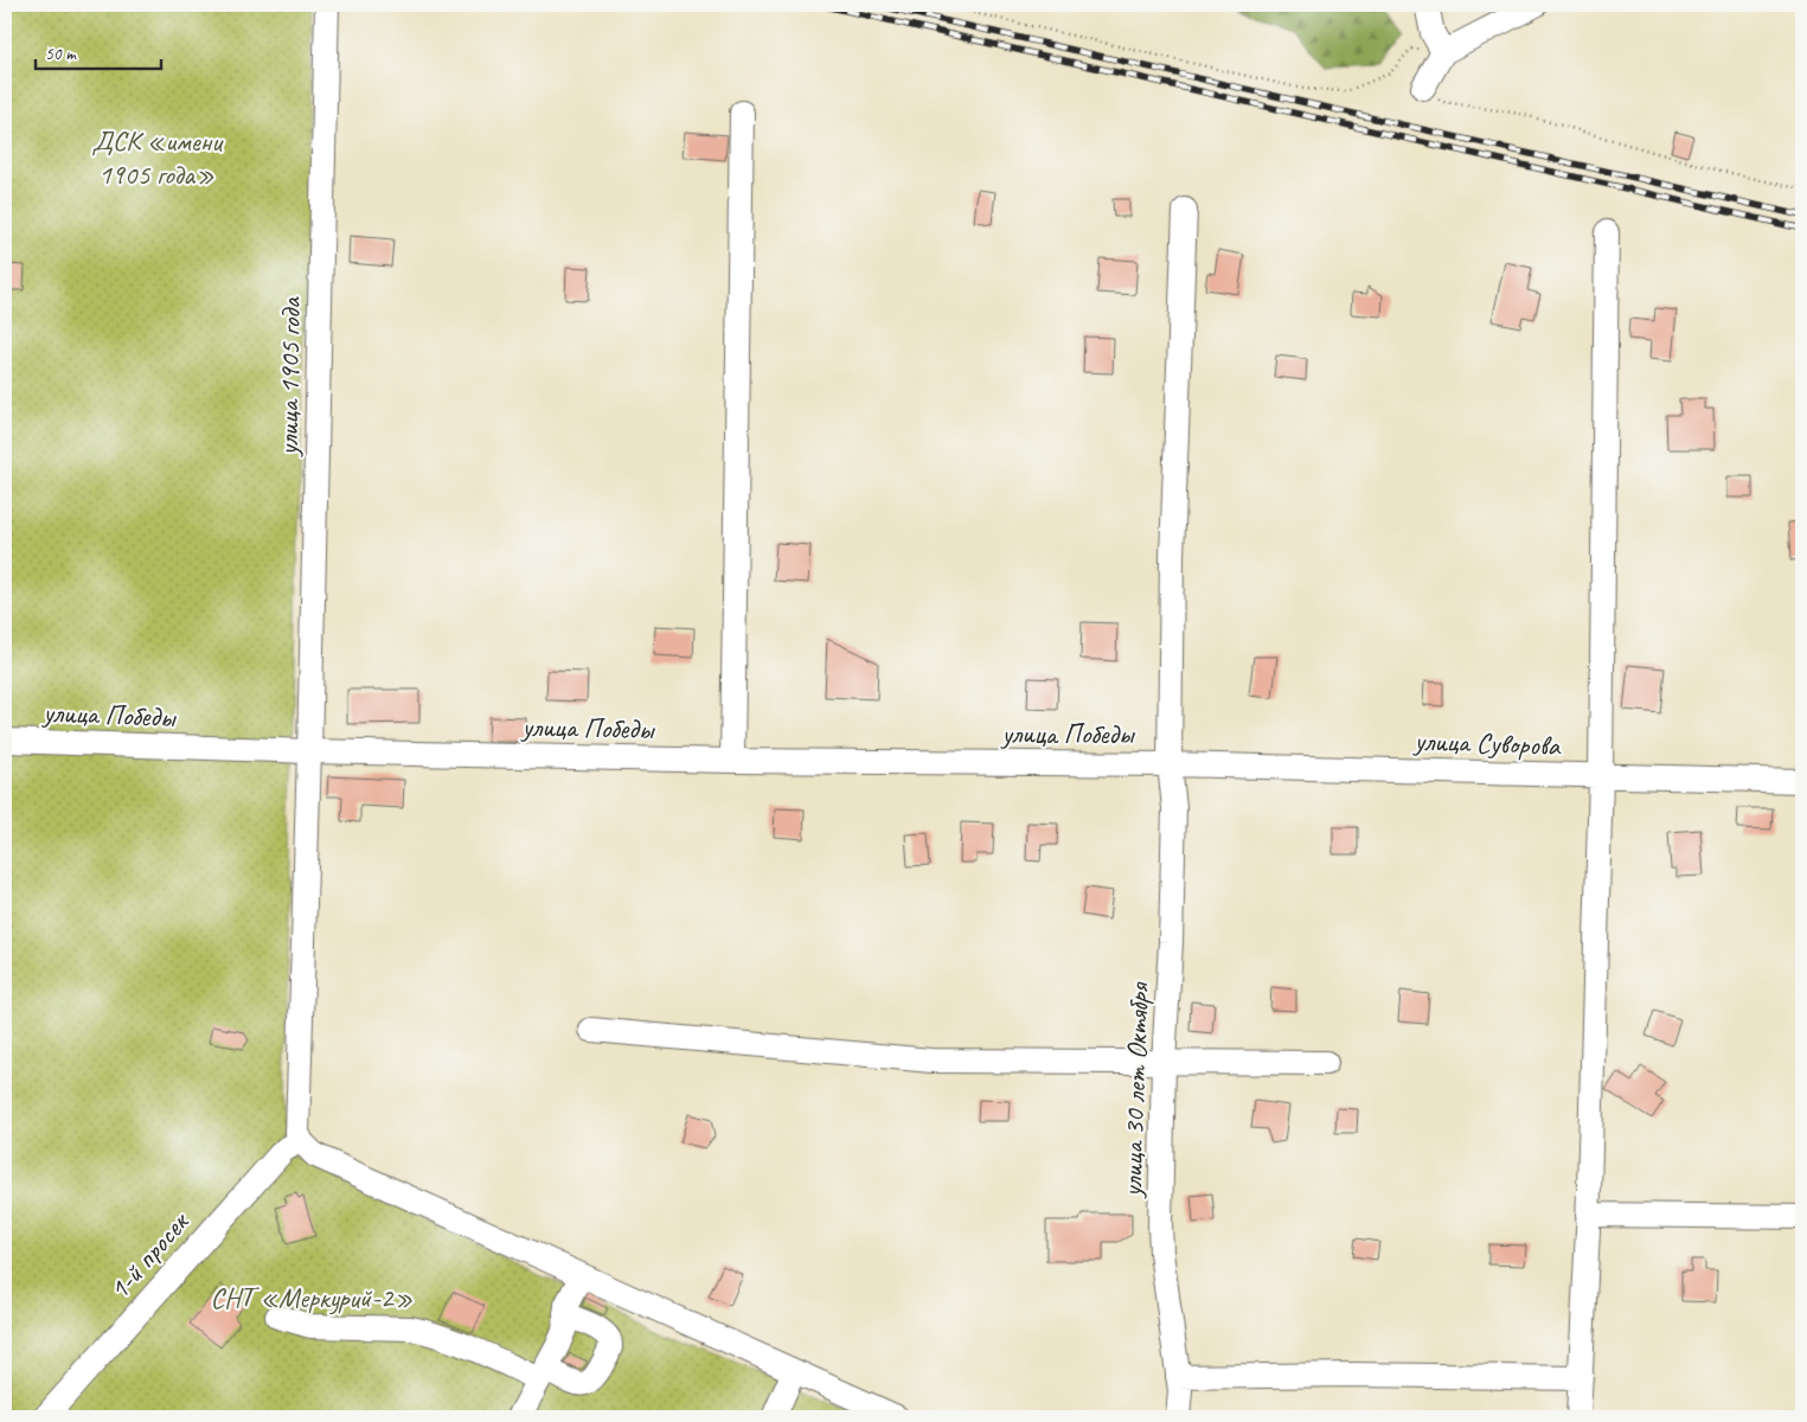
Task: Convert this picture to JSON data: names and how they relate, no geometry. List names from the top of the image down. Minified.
{"streets":{"street":["улица 1905 года","улица Победы","улица Суворова","улица 30 лет Октября","1-й просек"]},"crossings":[["улица 1905 года","улица Победы"],["улица 1905 года","1-й просек"],["улица Победы","улица Суворова"],["улица Победы","улица 30 лет Октября"],["улица Суворова","улица 30 лет Октября"]],"parks":["ДСК «имени 1905 года»","СНТ «Меркурий-2»"],"scale_bar":"50 m"}
